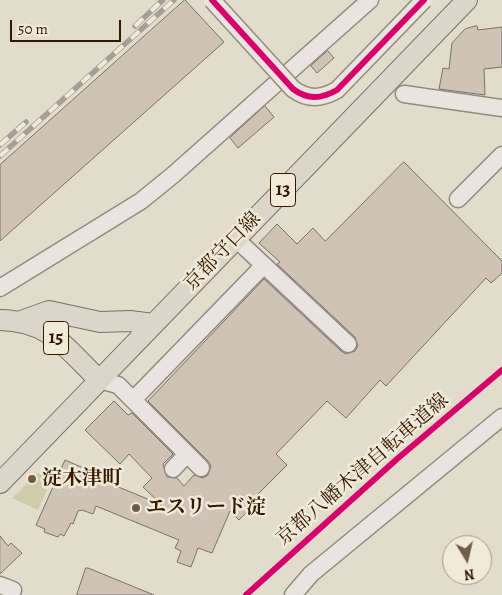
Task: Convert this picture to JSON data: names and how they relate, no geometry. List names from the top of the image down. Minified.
{"streets":{"main road":["13","京都守口線","15"],"cycle path":["京都八幡木津自転車道線"]},"crossings":[["京都守口線","15"]],"places":["淀木津町","エスリード淀"],"scale_bar":"50 m","north":"bottom"}
